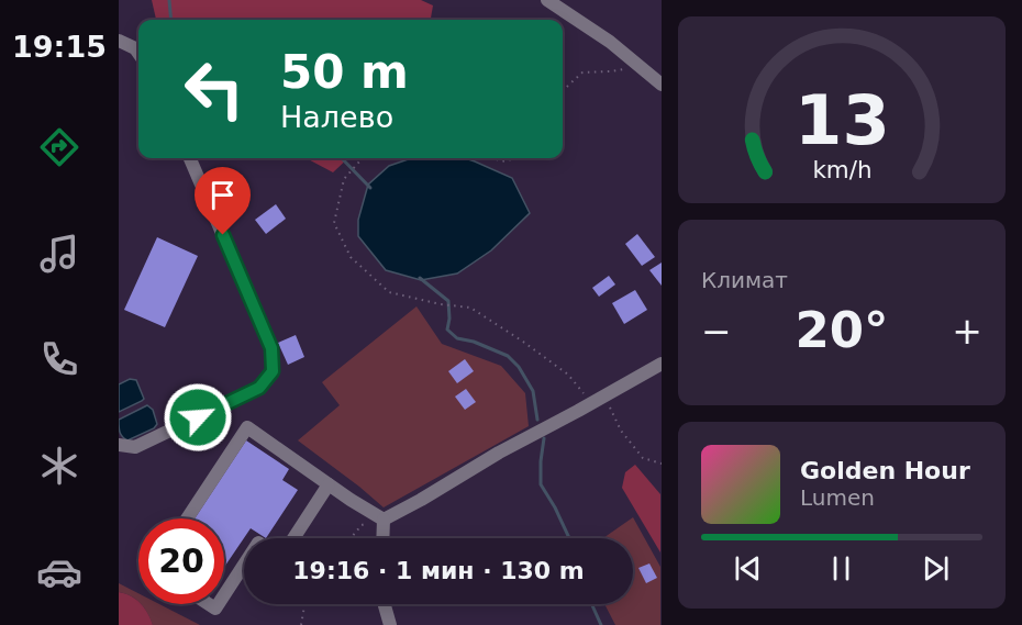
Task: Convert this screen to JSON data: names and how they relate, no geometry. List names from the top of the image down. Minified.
{"page":{"tabs":"19:15","turn":["50 m","Налево"],"tile":"Климат","heat":["−","20°","+"],"song":["Golden Hour","Lumen"],"limit":"20","trip":"19:16 · 1 мин · 130 m","gauge":["13","km/h"]}}
